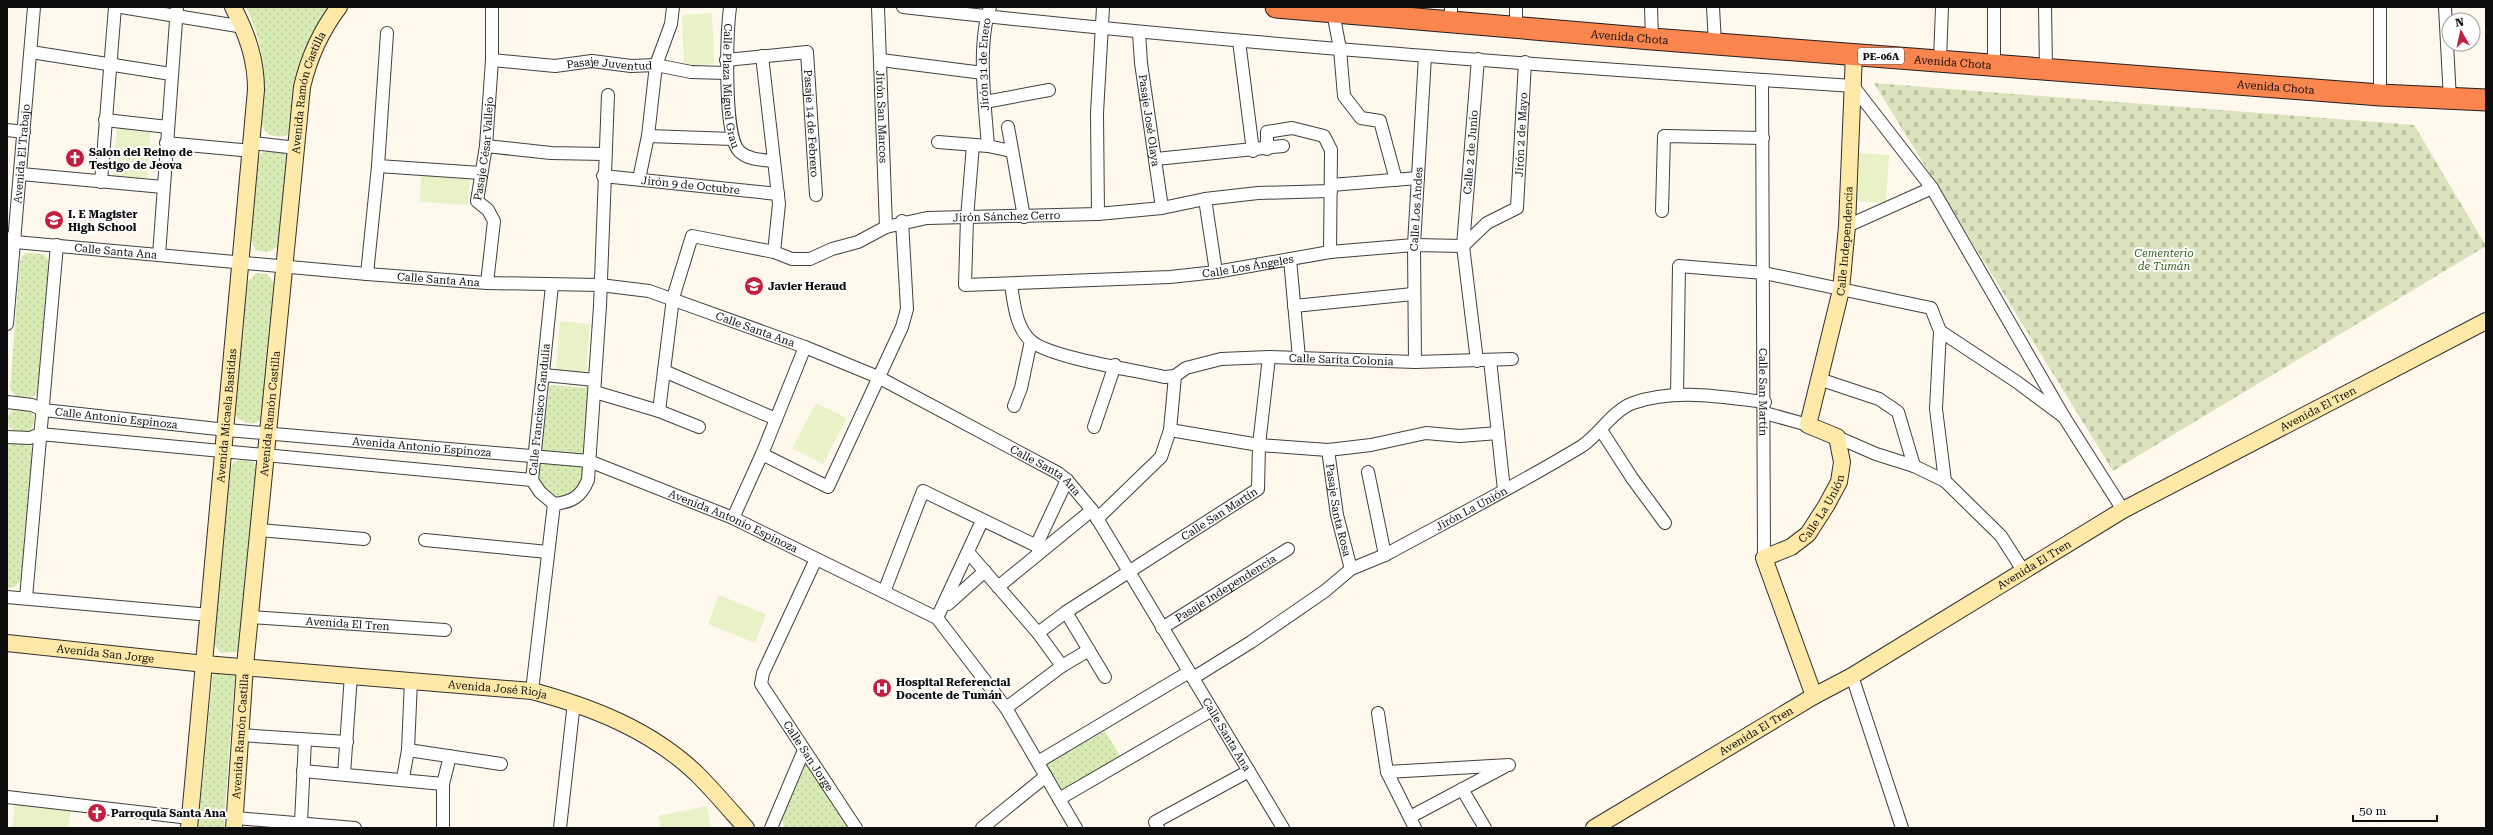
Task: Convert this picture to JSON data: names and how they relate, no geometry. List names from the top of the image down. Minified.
{"streets":{"highway":["Avenida Chota","PE-06A"],"main road":["Avenida Ramón Castilla","Calle Independencia","Calle San Martín","Avenida El Tren","Avenida Micaela Bastidas","Calle La Unión","Avenida San Jorge","Avenida José Rioja"],"street":["Jirón 31 de Enero","Pasaje Juventud","Calle Plaza Miguel Grau","Jirón San Marcos","Pasaje José Olaya","Pasaje 14 de Febrero","Jirón 2 de Mayo","Pasaje César Vallejo","Calle 2 de Junio","Avenida El Trabajo","Jirón 9 de Octubre","Calle Los Andes","Jirón Sánchez Cerro","Calle Santa Ana","Calle Los Ángeles","Calle Sarita Colonia","Calle Francisco Gandulia","Calle Antonio Espinoza","Avenida Antonio Espinoza","Jirón La Unión","Pasaje Santa Rosa","Pasaje Independencia","Calle San Jorge"]},"crossings":[["Avenida Chota","Calle Independencia"],["Pasaje Juventud","Calle Plaza Miguel Grau"],["Pasaje Juventud","Pasaje César Vallejo"],["Avenida Ramón Castilla","Calle Santa Ana"],["Avenida Ramón Castilla","Avenida El Tren"],["Avenida Ramón Castilla","Calle Antonio Espinoza"],["Avenida Ramón Castilla","Avenida Antonio Espinoza"],["Avenida Ramón Castilla","Avenida José Rioja"],["Jirón San Marcos","Jirón Sánchez Cerro"],["Pasaje José Olaya","Jirón Sánchez Cerro"],["Jirón 2 de Mayo","Calle 2 de Junio"],["Jirón 2 de Mayo","Calle Los Ángeles"],["Pasaje César Vallejo","Calle Santa Ana"],["Calle 2 de Junio","Calle Los Ángeles"],["Calle 2 de Junio","Calle Sarita Colonia"],["Avenida El Trabajo","Calle Santa Ana"],["Calle Los Andes","Jirón Sánchez Cerro"],["Calle Los Andes","Calle Los Ángeles"],["Calle Los Andes","Calle Sarita Colonia"],["Jirón Sánchez Cerro","Calle Santa Ana"],["Jirón Sánchez Cerro","Calle Los Ángeles"],["Calle Independencia","Jirón La Unión"],["Calle Santa Ana","Calle San Martín"],["Calle Santa Ana","Calle Francisco Gandulia"],["Calle Santa Ana","Avenida Micaela Bastidas"],["Calle Santa Ana","Jirón La Unión"],["Calle Santa Ana","Pasaje Independencia"],["Calle Sarita Colonia","Calle San Martín"],["Calle San Martín","Avenida El Tren"],["Calle San Martín","Calle La Unión"],["Calle San Martín","Jirón La Unión"],["Calle Francisco Gandulia","Avenida Antonio Espinoza"],["Avenida Micaela Bastidas","Calle Antonio Espinoza"],["Avenida Micaela Bastidas","Avenida Antonio Espinoza"],["Avenida Micaela Bastidas","Avenida San Jorge"],["Avenida Micaela Bastidas","Avenida José Rioja"],["Calle Antonio Espinoza","Avenida Antonio Espinoza"],["Avenida Antonio Espinoza","Jirón La Unión"],["Avenida Antonio Espinoza","Calle San Jorge"],["Jirón La Unión","Pasaje Santa Rosa"],["Avenida San Jorge","Avenida José Rioja"]],"parks":["Cementerio de Tumán"],"places":{"church":["Salon del Reino de Testigo de Jeova","Parroquia Santa Ana"],"school or university":["I. E Magister High School","Javier Heraud"],"hospital":["Hospital Referencial Docente de Tumán"]},"scale_bar":"50 m","north":"top"}
